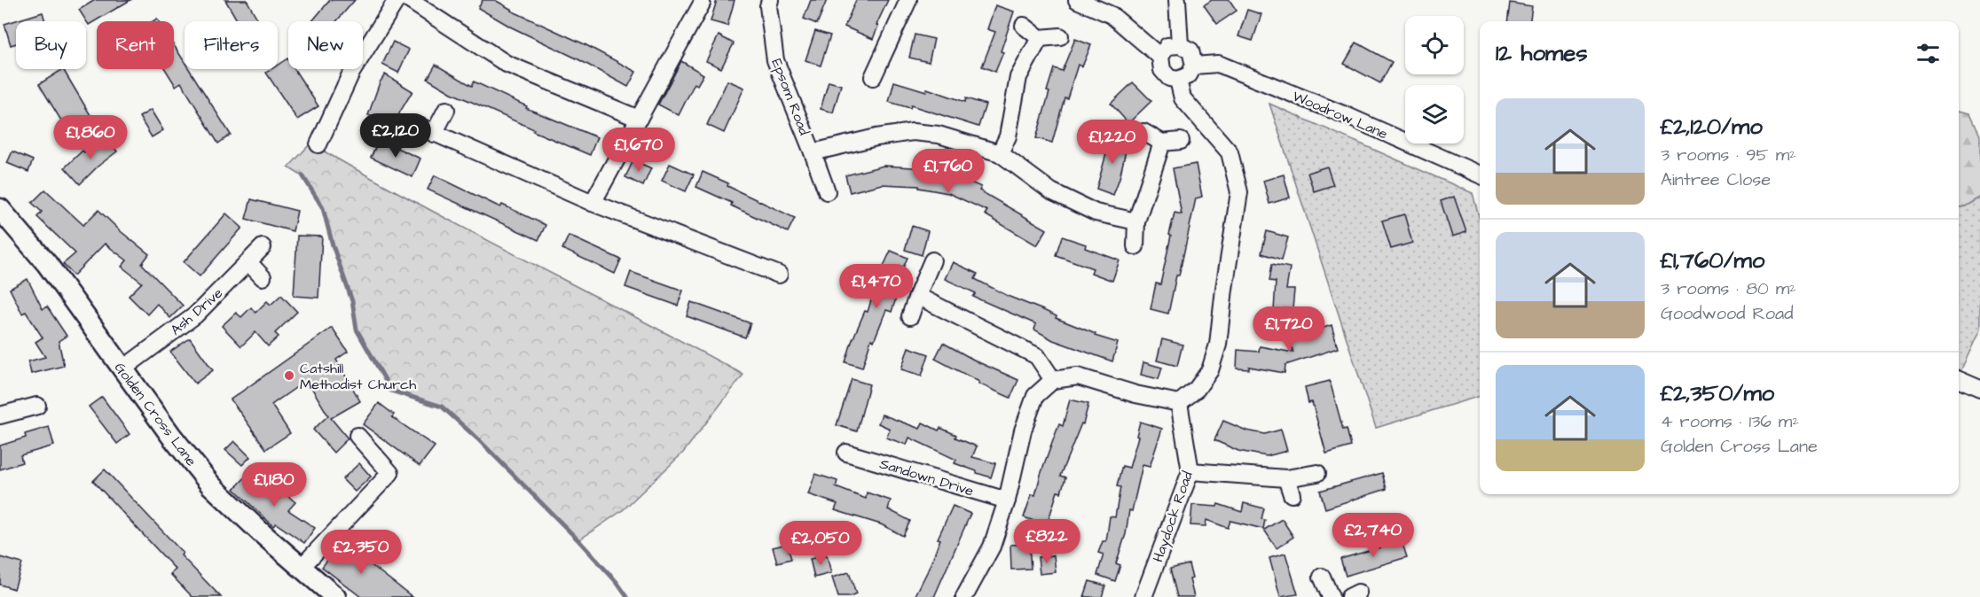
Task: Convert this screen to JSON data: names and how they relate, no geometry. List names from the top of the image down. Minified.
{"streets":{"main road":["Golden Cross Lane"],"street":["Epsom Road","Woodrow Lane","Ash Drive","Sandown Drive","Haydock Road"]},"crossings":[["Ash Drive","Golden Cross Lane"]],"places":["Catshill Methodist Church"],"page":{"chip":["Buy","Rent","Filters","New"],"heading":"12 homes","list":[{"name":"£2,120/mo","note":"3 rooms · 95 m² · Aintree Close"},{"name":"£1,760/mo","note":"3 rooms · 80 m² · Goodwood Road"},{"name":"£2,350/mo","note":"4 rooms · 136 m² · Golden Cross Lane"}],"price":["£2,120","£1,860","£1,220","£1,670","£1,760","£1,470","£1,720","£1,180","£2,740","£822","£2,050","£2,350"]}}
